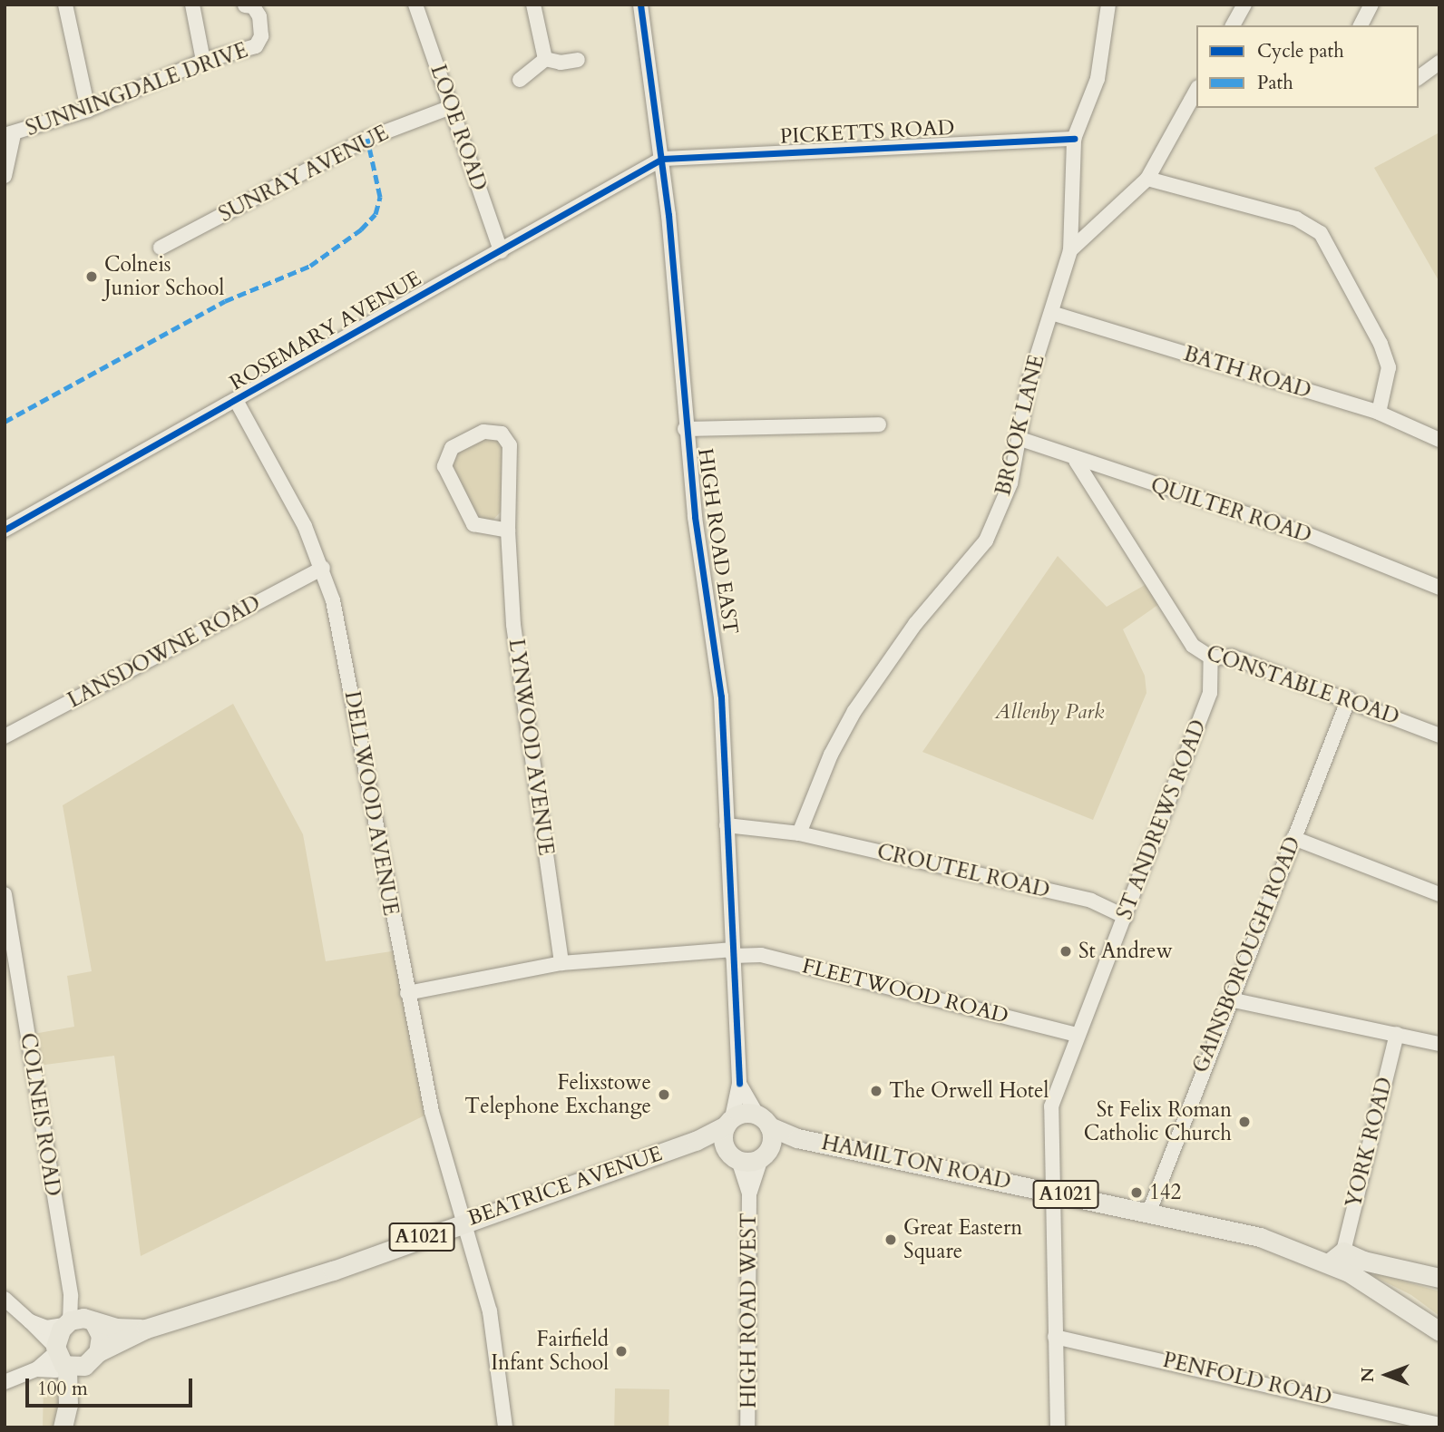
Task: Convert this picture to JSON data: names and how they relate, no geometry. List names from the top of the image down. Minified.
{"streets":{"main road":["HAMILTON ROAD","BEATRICE AVENUE","A1021"],"street":["SUNNINGDALE DRIVE","LOOE ROAD","PICKETTS ROAD","SUNRAY AVENUE","ROSEMARY AVENUE","BATH ROAD","BROOK LANE","QUILTER ROAD","HIGH ROAD EAST","LANSDOWNE ROAD","CONSTABLE ROAD","LYNWOOD AVENUE","DELLWOOD AVENUE","ST ANDREWS ROAD","CROUTEL ROAD","GAINSBOROUGH ROAD","FLEETWOOD ROAD","COLNEIS ROAD","YORK ROAD","HIGH ROAD WEST","PENFOLD ROAD"]},"crossings":[["LOOE ROAD","SUNRAY AVENUE"],["LOOE ROAD","ROSEMARY AVENUE"],["PICKETTS ROAD","ROSEMARY AVENUE"],["PICKETTS ROAD","BROOK LANE"],["PICKETTS ROAD","HIGH ROAD EAST"],["ROSEMARY AVENUE","HIGH ROAD EAST"],["ROSEMARY AVENUE","DELLWOOD AVENUE"],["BATH ROAD","BROOK LANE"],["BROOK LANE","QUILTER ROAD"],["BROOK LANE","CROUTEL ROAD"],["QUILTER ROAD","CONSTABLE ROAD"],["HIGH ROAD EAST","FLEETWOOD ROAD"],["HIGH ROAD EAST","HAMILTON ROAD"],["HIGH ROAD EAST","BEATRICE AVENUE"],["HIGH ROAD EAST","A1021"],["HIGH ROAD EAST","HIGH ROAD WEST"],["LANSDOWNE ROAD","DELLWOOD AVENUE"],["CONSTABLE ROAD","ST ANDREWS ROAD"],["CONSTABLE ROAD","GAINSBOROUGH ROAD"],["LYNWOOD AVENUE","FLEETWOOD ROAD"],["DELLWOOD AVENUE","FLEETWOOD ROAD"],["DELLWOOD AVENUE","BEATRICE AVENUE"],["ST ANDREWS ROAD","CROUTEL ROAD"],["ST ANDREWS ROAD","FLEETWOOD ROAD"],["ST ANDREWS ROAD","HAMILTON ROAD"],["ST ANDREWS ROAD","PENFOLD ROAD"],["GAINSBOROUGH ROAD","HAMILTON ROAD"],["COLNEIS ROAD","BEATRICE AVENUE"],["YORK ROAD","HAMILTON ROAD"],["HAMILTON ROAD","BEATRICE AVENUE"],["HAMILTON ROAD","A1021"],["HAMILTON ROAD","HIGH ROAD WEST"],["BEATRICE AVENUE","A1021"],["BEATRICE AVENUE","HIGH ROAD WEST"],["A1021","HIGH ROAD WEST"]],"parks":["Allenby Park"],"places":["Colneis Junior School","St Andrew","The Orwell Hotel","Felixstowe Telephone Exchange","St Felix Roman Catholic Church","142","Great Eastern Square","Fairfield Infant School"],"legend":["Cycle path","Path"],"scale_bar":"100 m","north":"left"}
